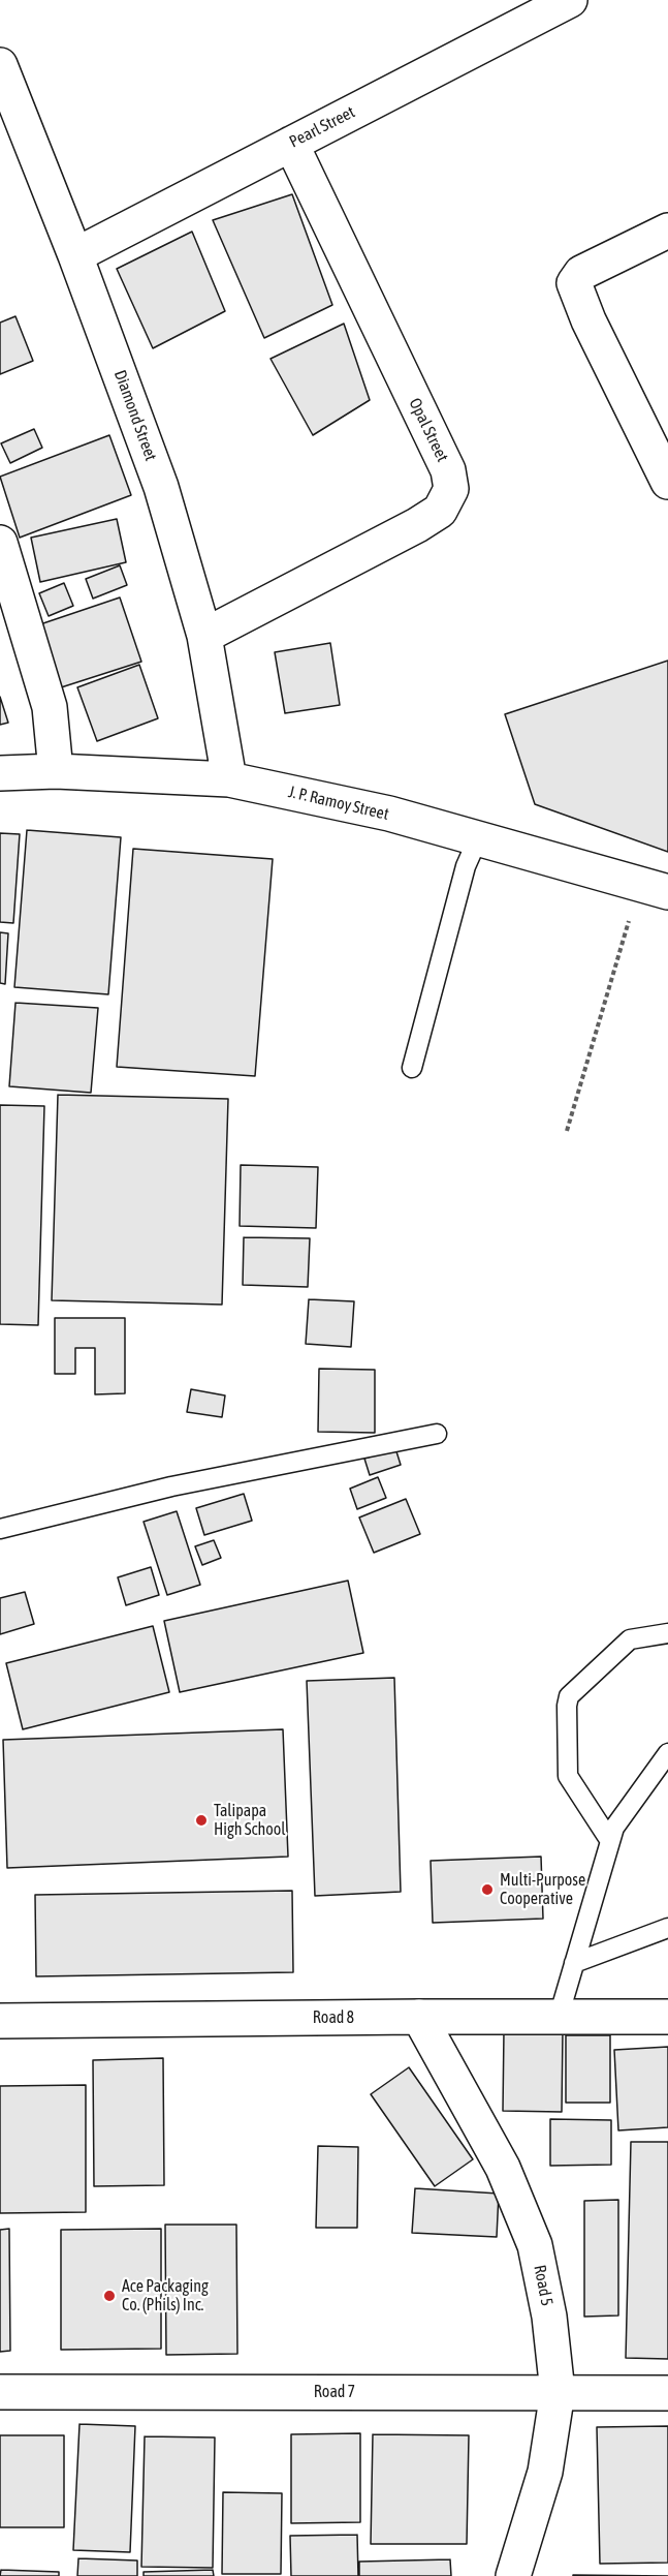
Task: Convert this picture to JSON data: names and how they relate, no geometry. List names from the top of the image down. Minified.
{"streets":{"street":["Pearl Street","Diamond Street","Opal Street","J. P. Ramoy Street","Road 8","Road 5","Road 7"]},"crossings":[["Pearl Street","Diamond Street"],["Pearl Street","Opal Street"],["Diamond Street","Opal Street"],["Diamond Street","J. P. Ramoy Street"],["Road 8","Road 5"],["Road 5","Road 7"]],"places":["Talipapa High School","Multi-Purpose Cooperative","Ace Packaging Co. (Phils) Inc."]}
